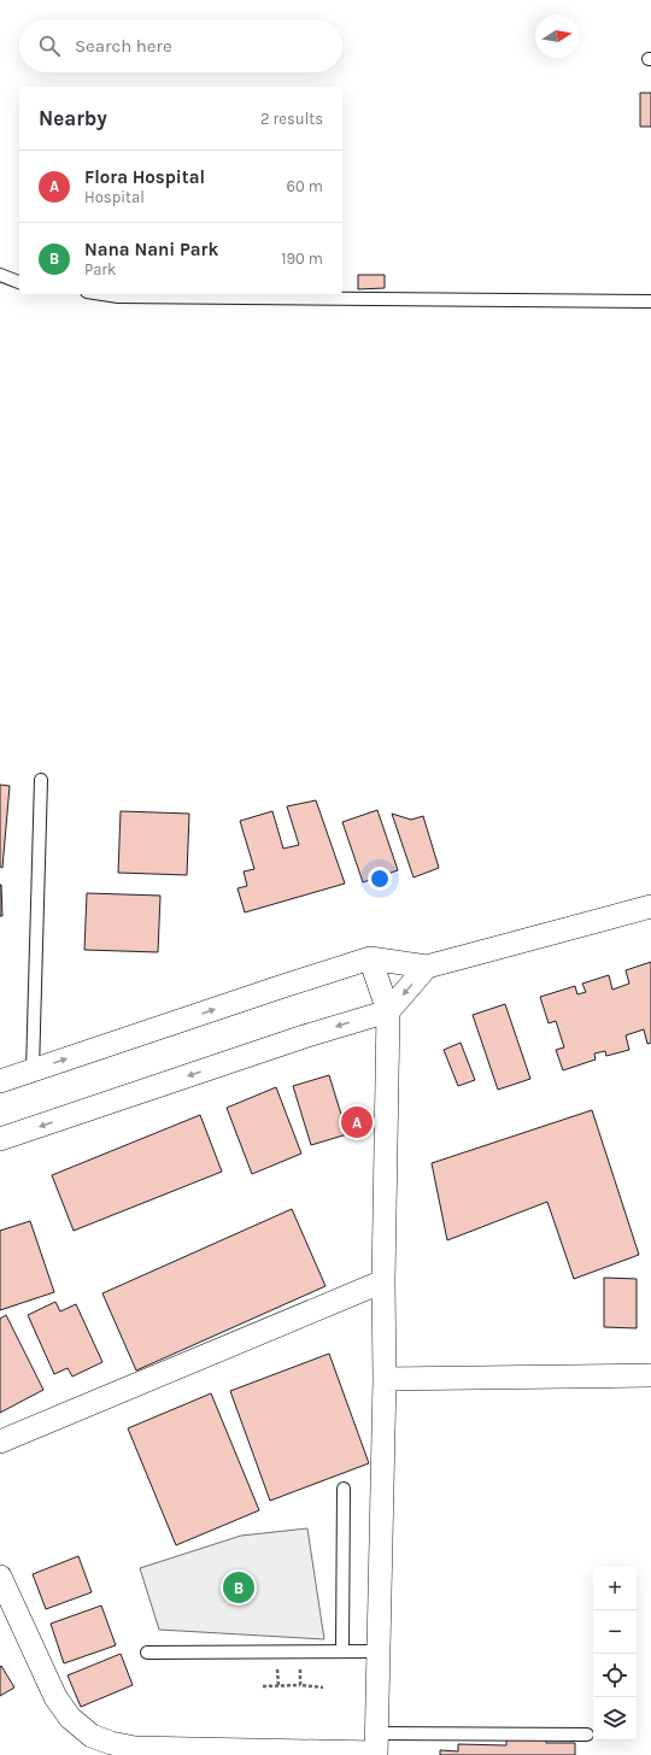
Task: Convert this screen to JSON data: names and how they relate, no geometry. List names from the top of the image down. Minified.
{"north":"right","page":{"search":"Search here","heading":["Nearby","2 results"],"list":[{"mark":"A","name":"Flora Hospital","note":"Hospital","value":"60 m"},{"mark":"B","name":"Nana Nani Park","note":"Park","value":"190 m"}],"pins":["A","B"],"map_buttons":["+","−"]}}
